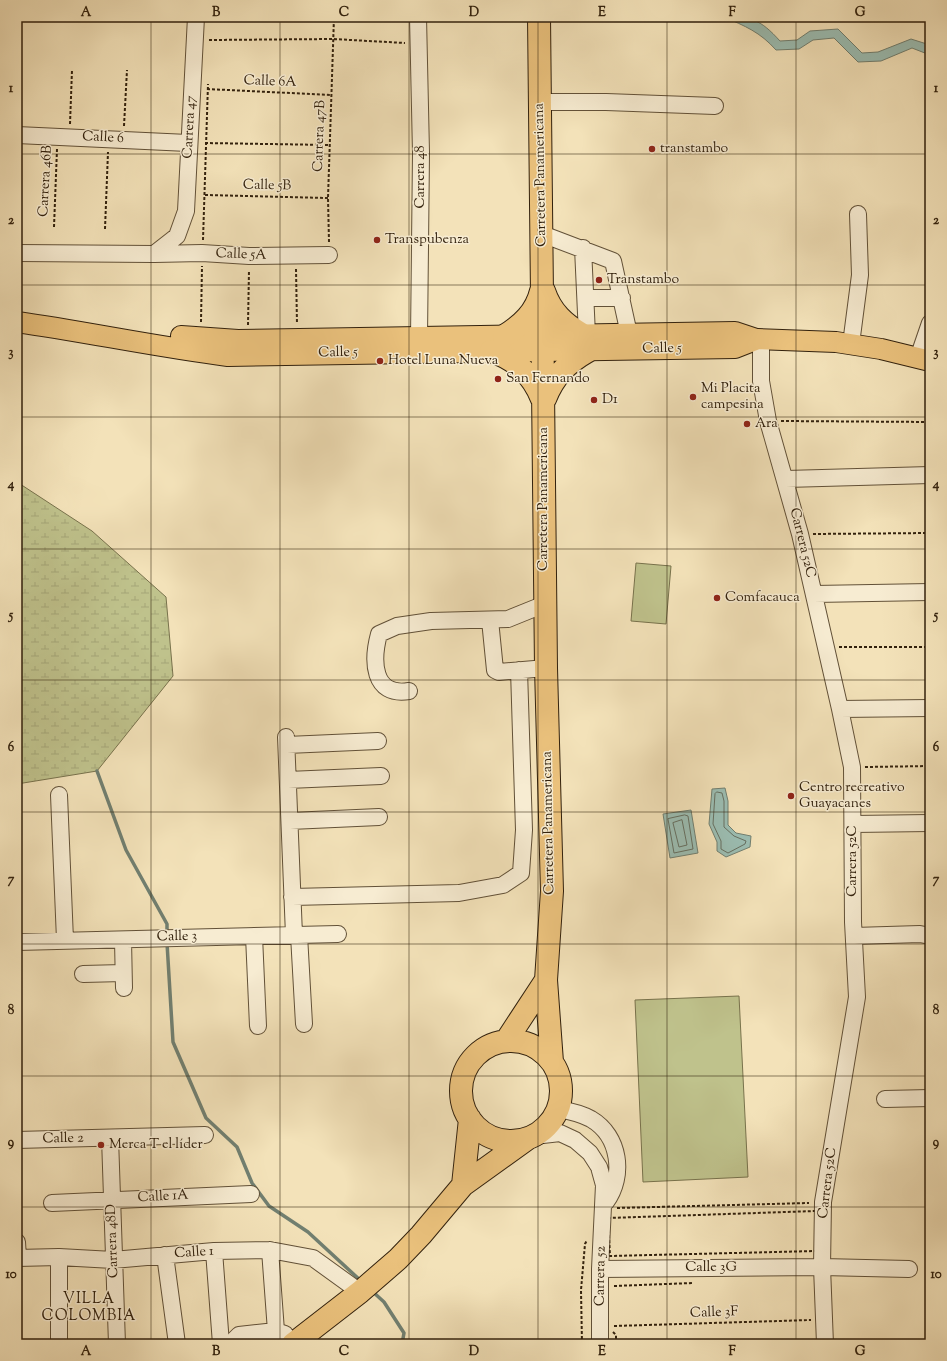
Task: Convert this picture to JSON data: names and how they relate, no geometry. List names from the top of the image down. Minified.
{"streets":{"highway":["Carretera Panamericana"],"main road":["Calle 5"],"street":["Carrera 47","Calle 6","Carrera 48","Calle 5A","Carrera 52C","Calle 3","Calle 2","Calle 1A","Carrera 48D","Calle 1","Calle 3G","Carrera 52"],"path":["Calle 6A","Carrera 47B","Carrera 46B","Calle 5B","Calle 3F"]},"crossings":[["Calle 6A","Carrera 47B"],["Carrera 47","Calle 6"],["Carrera 47","Calle 5A"],["Carrera 47B","Calle 5B"],["Carrera 47B","Calle 5A"],["Calle 6","Carrera 46B"],["Carretera Panamericana","Calle 5"],["Carretera Panamericana","Carrera 52"],["Carrera 48","Calle 5"],["Calle 5","Carrera 52C"],["Carrera 52C","Calle 3G"],["Calle 2","Carrera 48D"],["Calle 1A","Carrera 48D"],["Carrera 48D","Calle 1"],["Calle 3G","Carrera 52"]],"districts":["VILLA COLOMBIA"],"places":["transtambo","Transpubenza","Transtambo","Hotel Luna Nueva","San Fernando","Mi Placita campesina","D1","Ara","Comfacauca","Centro recreativo Guayacanes","Merca T el líder"],"grid":{"columns":["A","B","C","D","E","F","G"],"rows":["1","2","3","4","5","6","7","8","9","10"]}}
